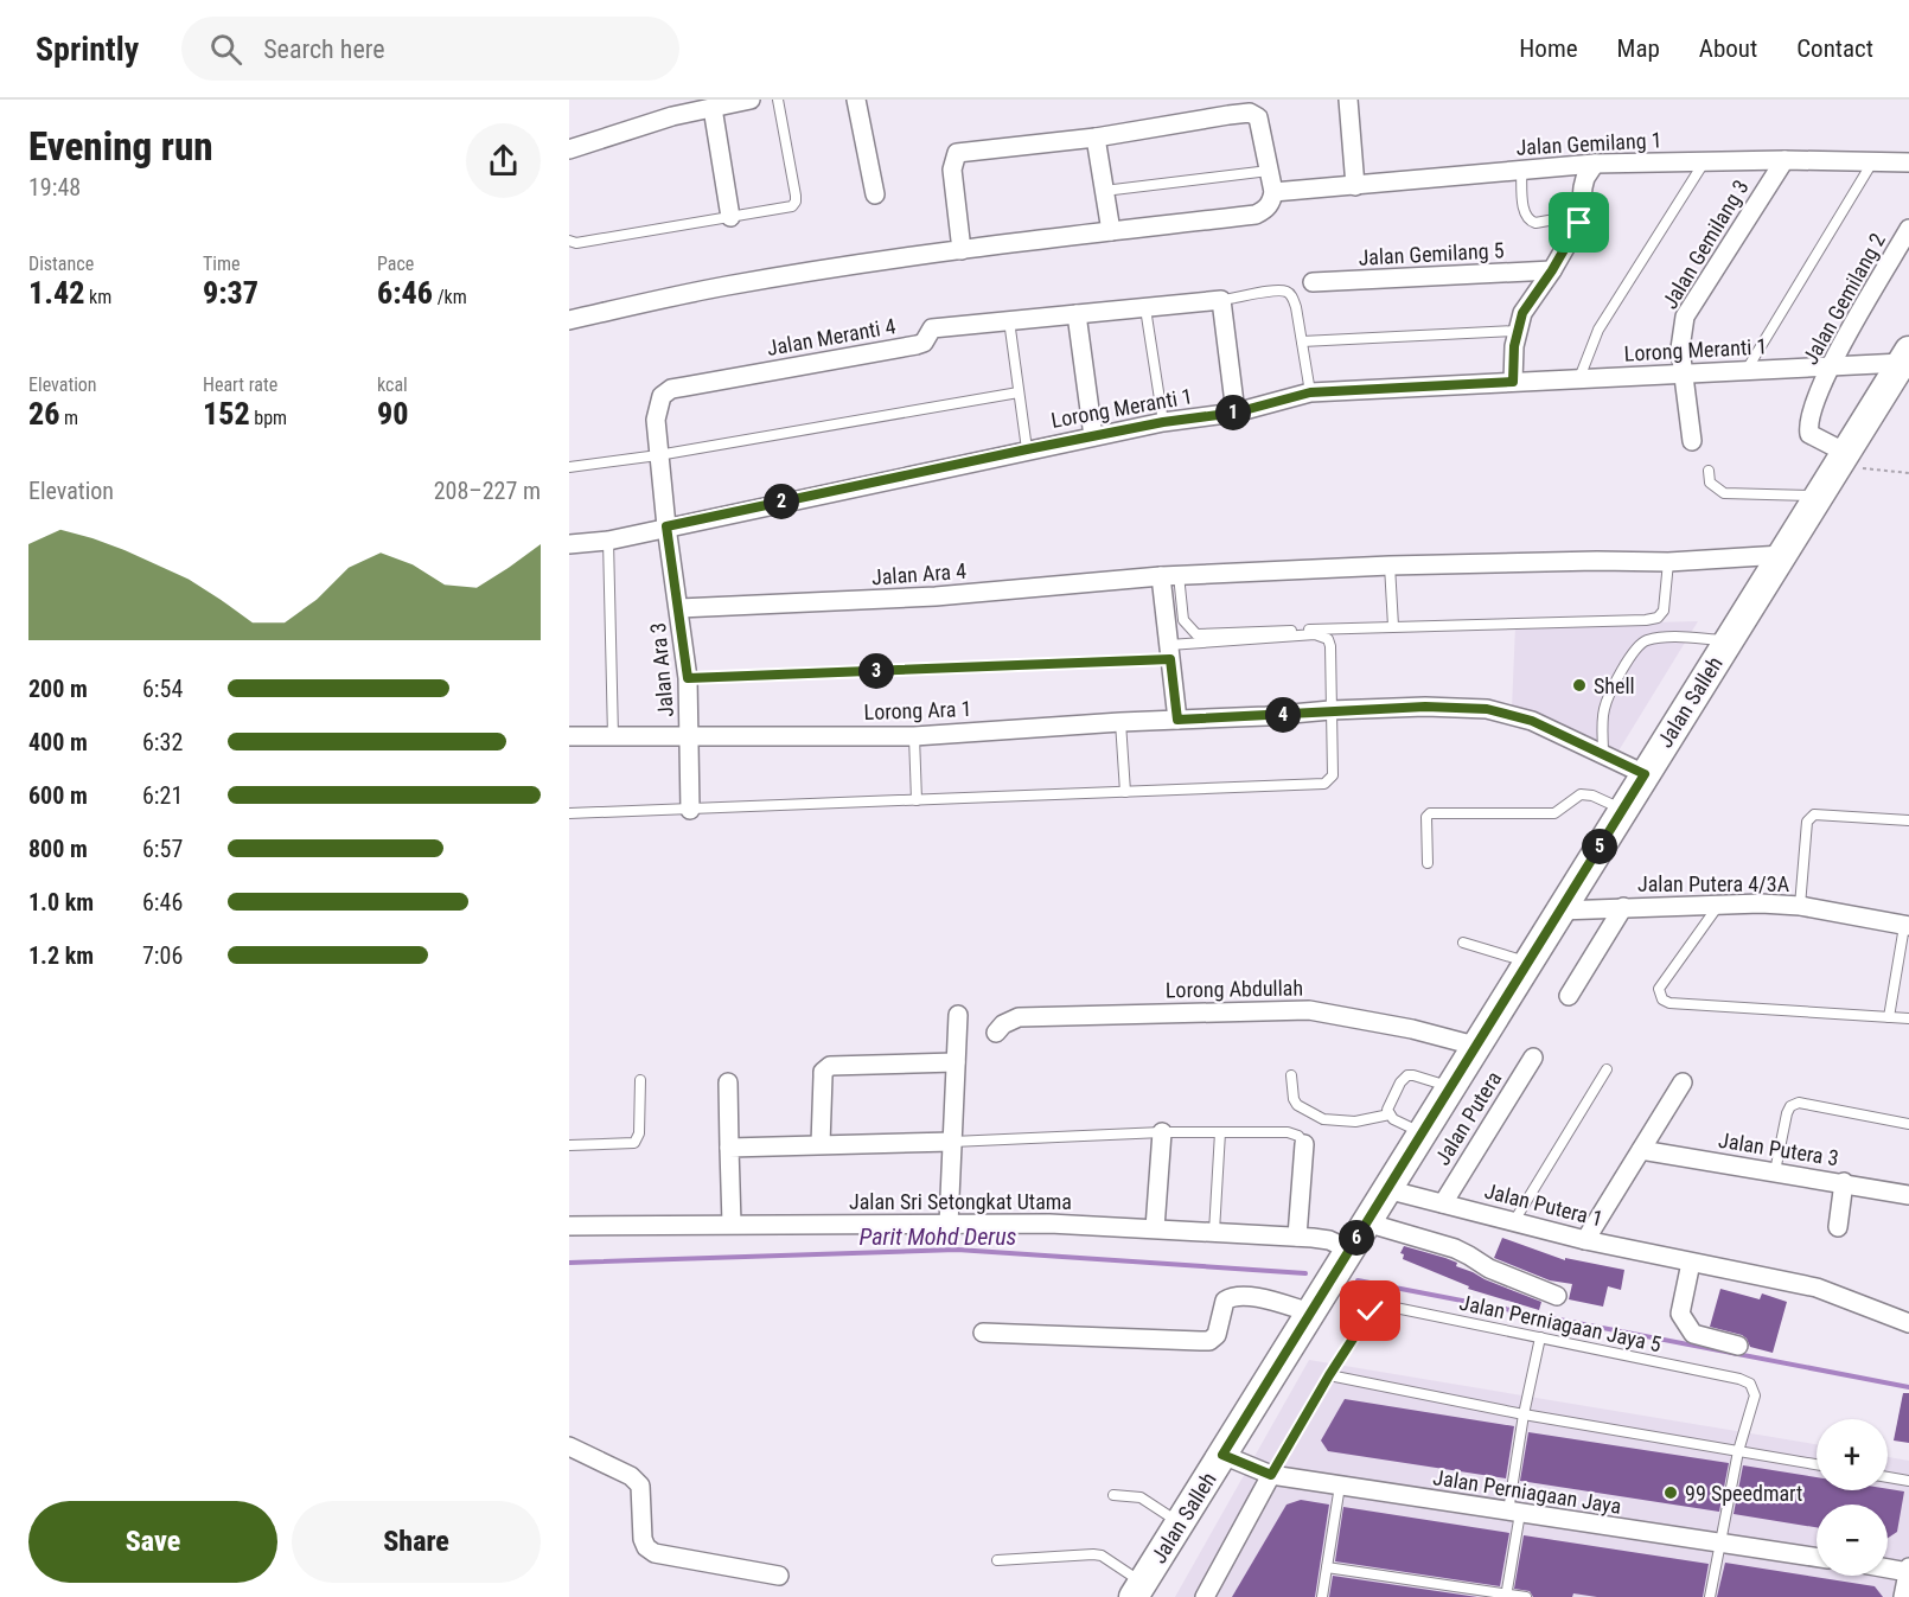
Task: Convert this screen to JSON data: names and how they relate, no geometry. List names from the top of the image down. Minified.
{"streets":{"main road":["Jalan Salleh"],"street":["Jalan Gemilang 1","Jalan Gemilang 3","Jalan Gemilang 5","Jalan Gemilang 2","Jalan Meranti 4","Lorong Meranti 1","Jalan Ara 4","Jalan Ara 3","Lorong Ara 1","Jalan Putera 4/3A","Lorong Abdullah","Jalan Putera","Jalan Putera 3","Jalan Sri Setongkat Utama","Jalan Putera 1","Jalan Perniagaan Jaya"],"lane":["Jalan Perniagaan Jaya 5"]},"crossings":[["Jalan Gemilang 1","Jalan Gemilang 3"],["Jalan Gemilang 3","Lorong Meranti 1"],["Jalan Gemilang 2","Lorong Meranti 1"],["Jalan Gemilang 2","Jalan Salleh"],["Jalan Meranti 4","Lorong Meranti 1"],["Jalan Meranti 4","Jalan Ara 3"],["Lorong Meranti 1","Jalan Ara 3"],["Lorong Meranti 1","Jalan Salleh"],["Jalan Ara 4","Jalan Ara 3"],["Jalan Ara 4","Jalan Salleh"],["Jalan Ara 3","Lorong Ara 1"],["Jalan Salleh","Lorong Ara 1"],["Jalan Salleh","Jalan Putera 4/3A"],["Jalan Salleh","Lorong Abdullah"],["Jalan Salleh","Jalan Sri Setongkat Utama"],["Jalan Salleh","Jalan Putera 1"],["Jalan Salleh","Jalan Perniagaan Jaya"],["Jalan Putera","Jalan Putera 1"],["Jalan Perniagaan Jaya 5","Jalan Perniagaan Jaya"]],"water":["Parit Mohd Derus"],"places":["Shell","99 Speedmart"],"page":{"header":"Sprintly","search":"Search here","nav":["Home","Map","About","Contact"],"heading":["Evening run","19:48"],"stats":[["Distance","1.42 km"],["Time","9:37"],["Pace","6:46 /km"],["Elevation","26 m"],["Heart rate","152 bpm"],["kcal","90"]],"pins":["1","2","3","4","5","6"],"chart":["Elevation","208–227 m"],"list":[{"name":"200 m","note":"6:54"},{"name":"400 m","note":"6:32"},{"name":"600 m","note":"6:21"},{"name":"800 m","note":"6:57"},{"name":"1.0 km","note":"6:46"},{"name":"1.2 km","note":"7:06"}],"map_buttons":["+","−"],"buttons":["Save","Share"]}}
